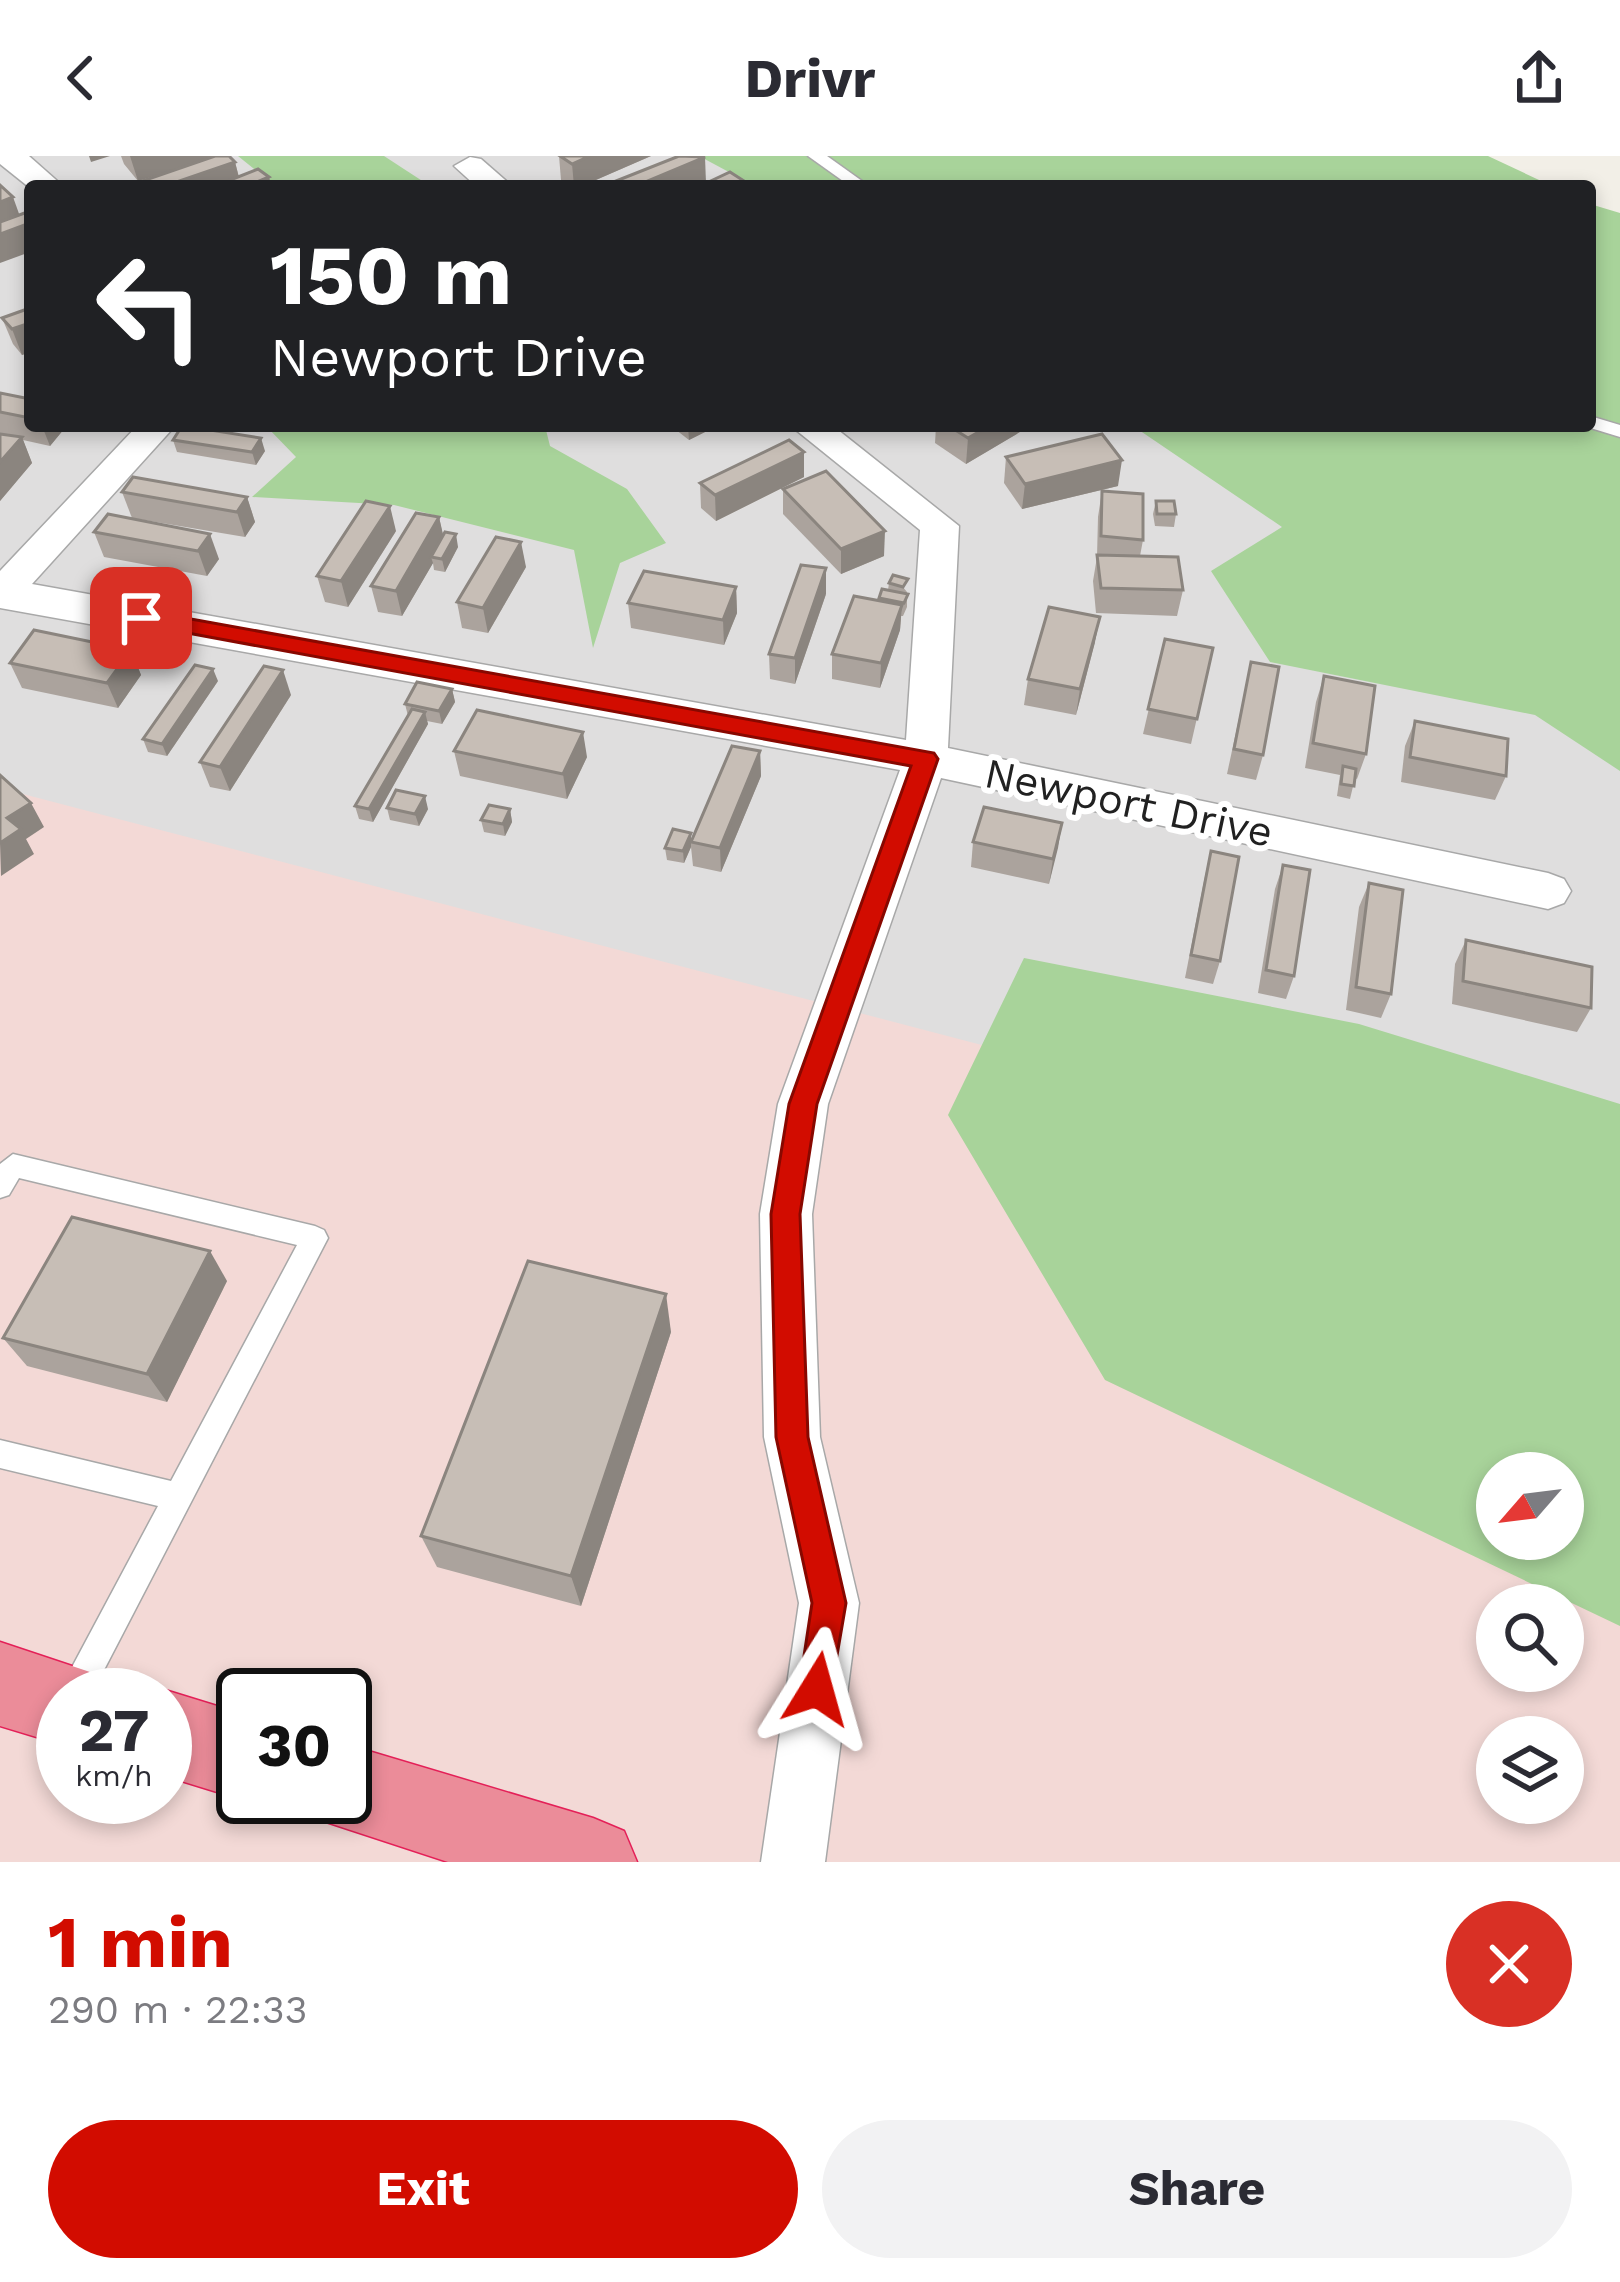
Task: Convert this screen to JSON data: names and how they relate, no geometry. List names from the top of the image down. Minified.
{"streets":{"street":["Newport Drive"]},"north":"bottom left","page":{"header":"Drivr","turn":["150 m","Newport Drive"],"speed":"27 km/h","limit":"30","heading":["1 min","290 m · 22:33"],"buttons":["Exit","Share"]}}
